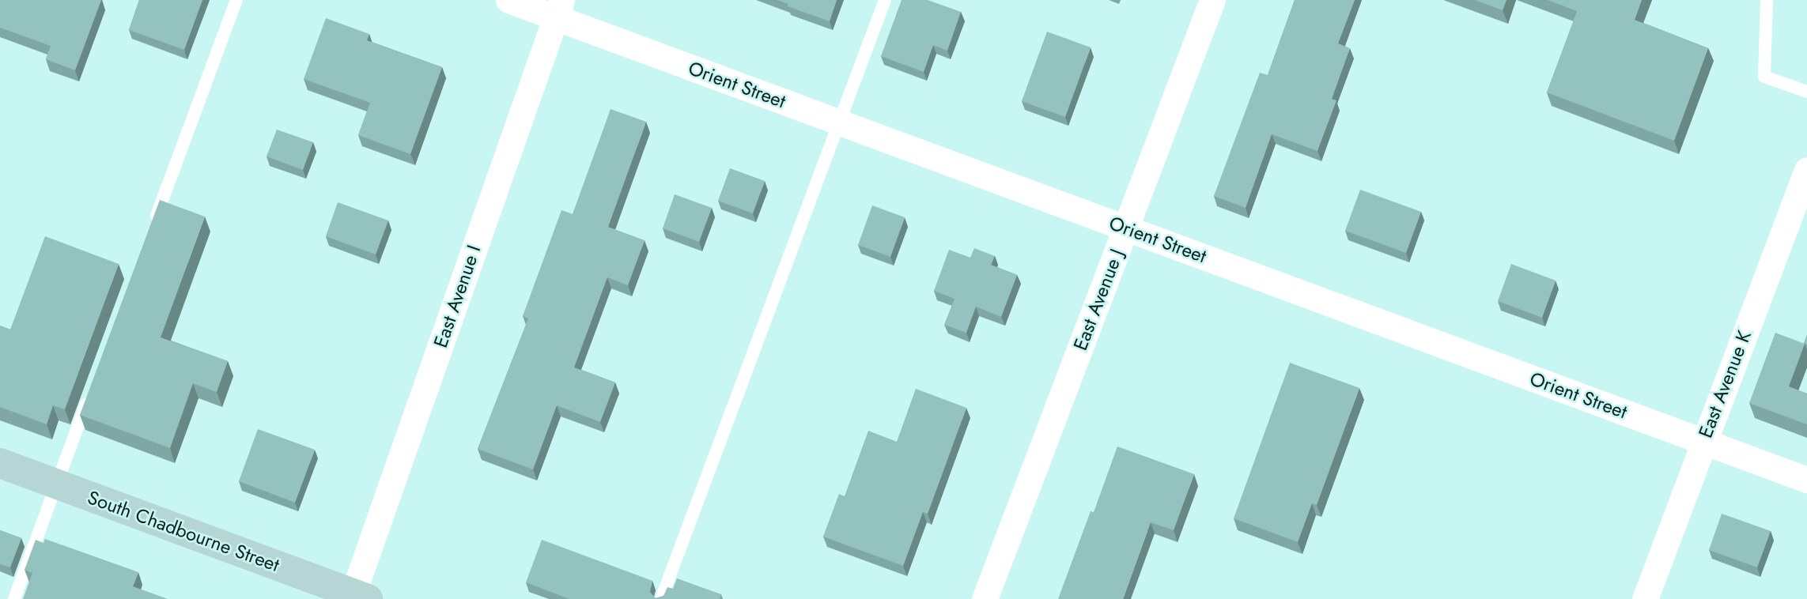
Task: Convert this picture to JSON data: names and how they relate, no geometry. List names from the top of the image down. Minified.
{"streets":{"main road":["South Chadbourne Street"],"street":["Orient Street","East Avenue I","East Avenue J","East Avenue K"]},"crossings":[["Orient Street","East Avenue I"],["Orient Street","East Avenue J"],["Orient Street","East Avenue K"],["East Avenue I","South Chadbourne Street"]]}
